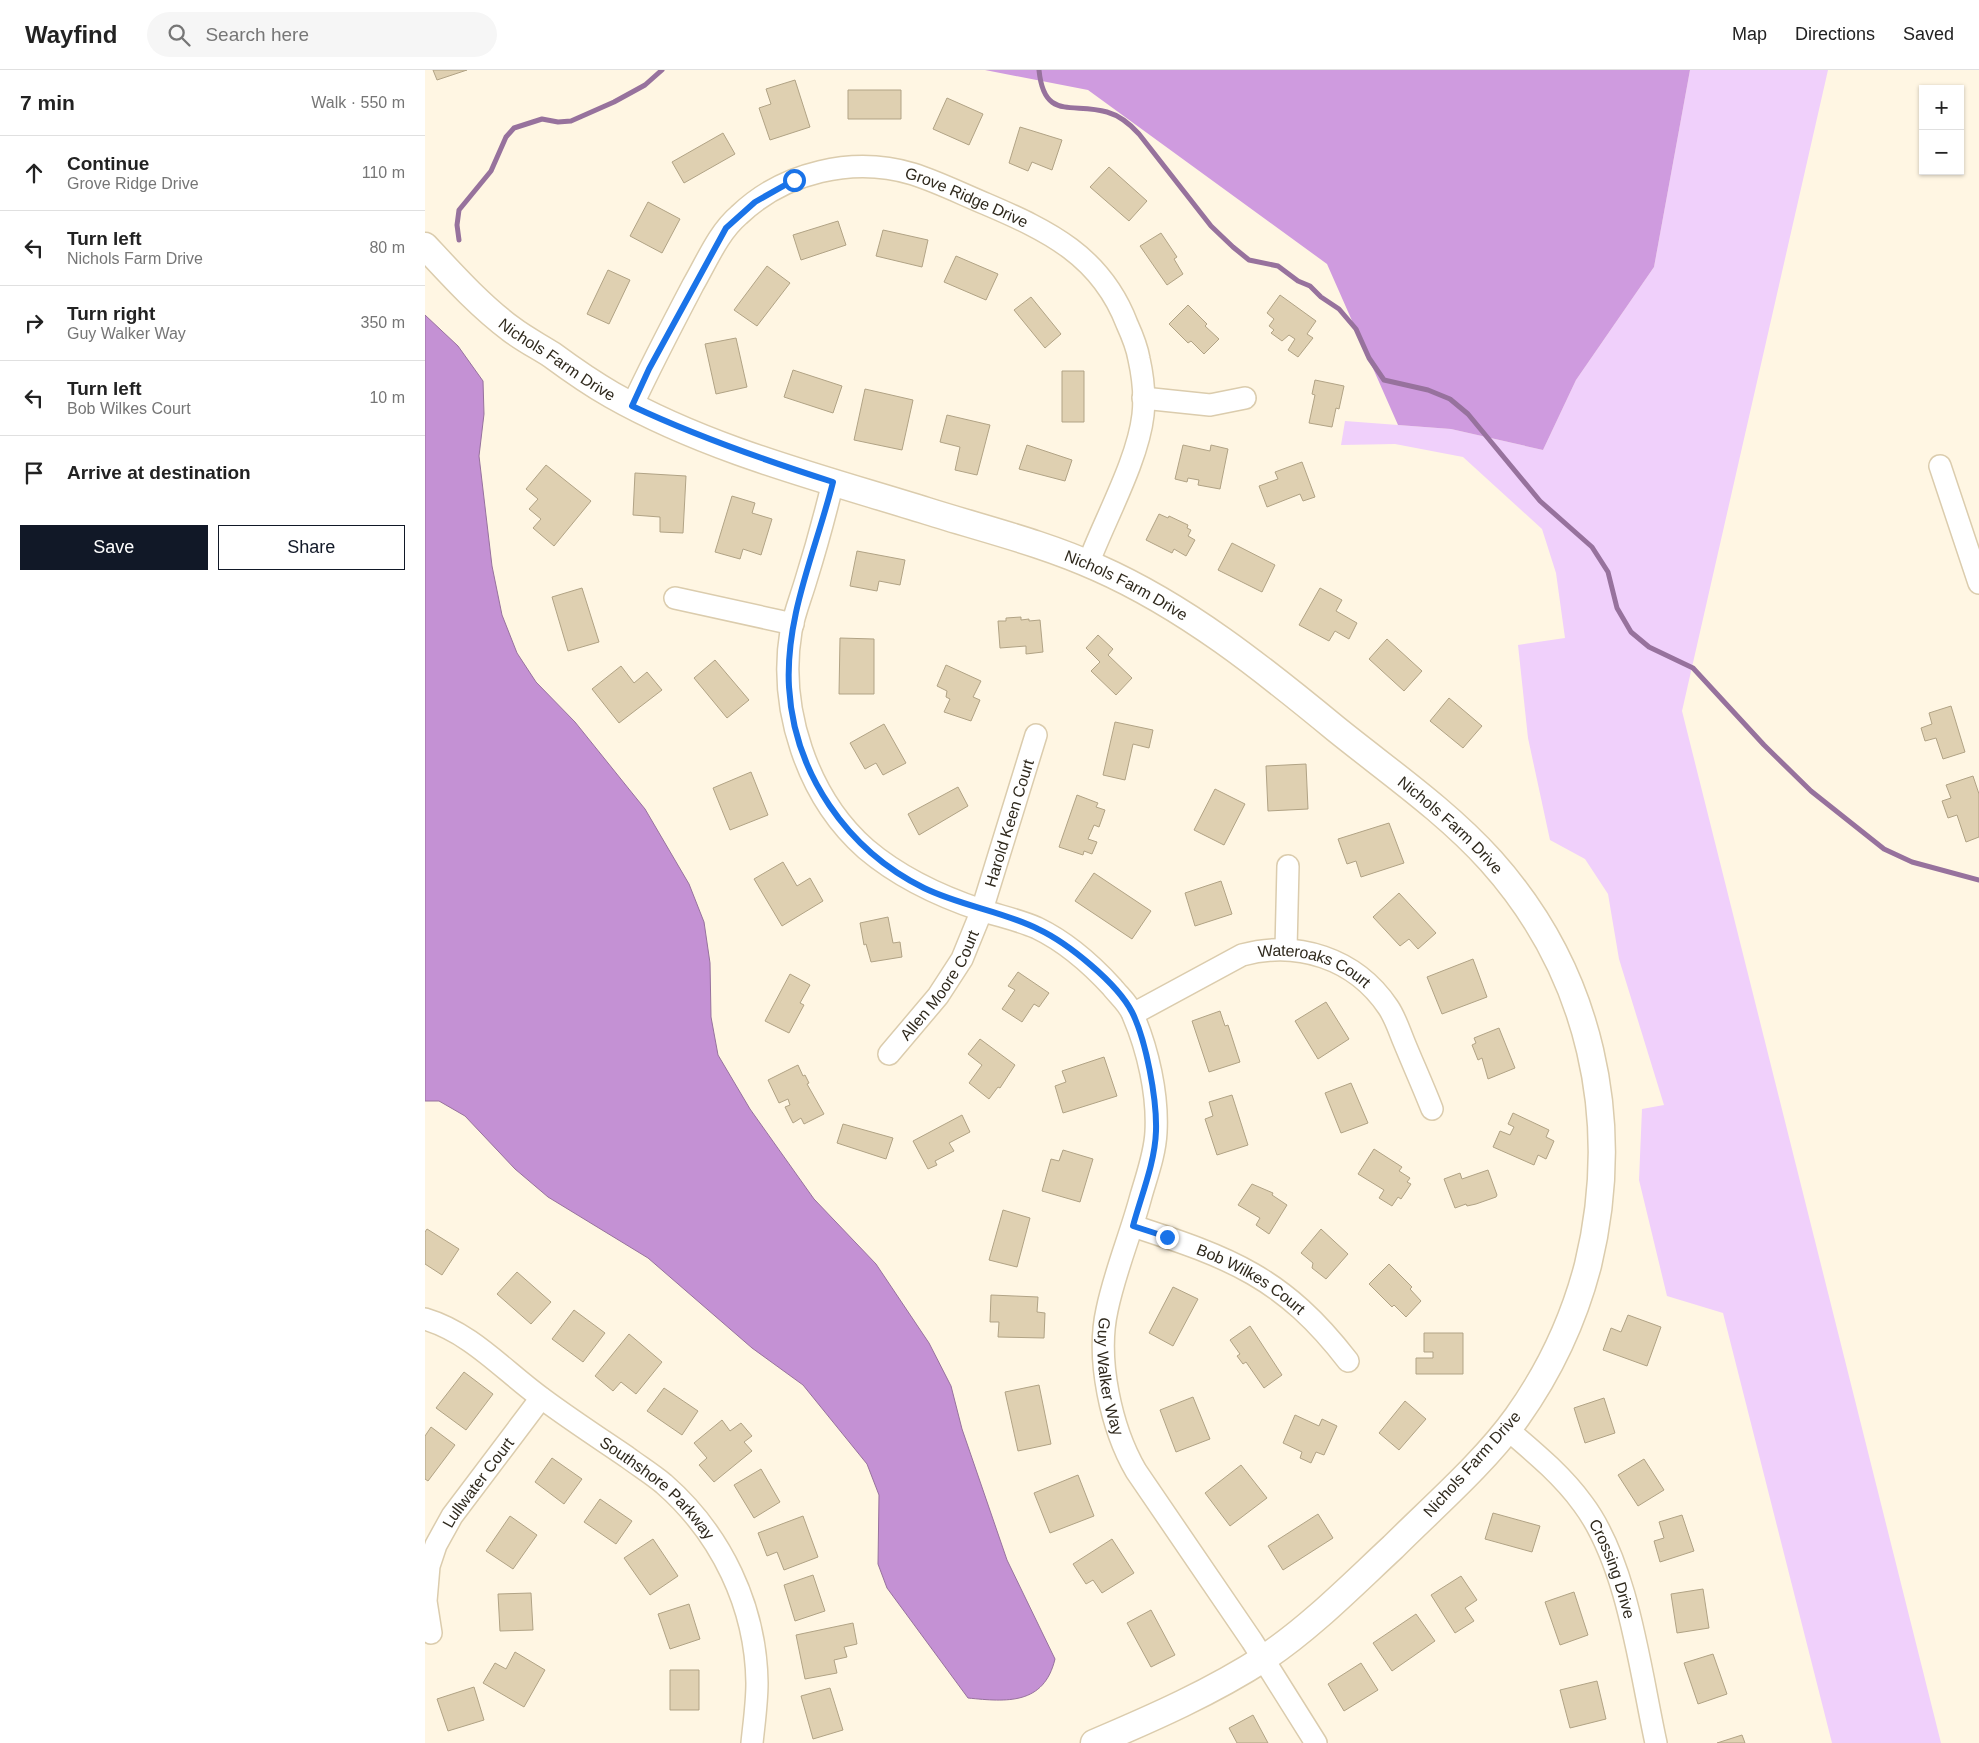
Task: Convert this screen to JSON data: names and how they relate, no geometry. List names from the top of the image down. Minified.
{"streets":{"street":["Grove Ridge Drive","Nichols Farm Drive","Harold Keen Court","Wateroaks Court","Allen Moore Court","Bob Wilkes Court","Guy Walker Way","Lullwater Court","Southshore Parkway","Crossing Drive"]},"crossings":[["Grove Ridge Drive","Nichols Farm Drive"],["Nichols Farm Drive","Guy Walker Way"],["Nichols Farm Drive","Crossing Drive"],["Harold Keen Court","Allen Moore Court"],["Harold Keen Court","Guy Walker Way"],["Wateroaks Court","Guy Walker Way"],["Allen Moore Court","Guy Walker Way"],["Bob Wilkes Court","Guy Walker Way"],["Lullwater Court","Southshore Parkway"]],"page":{"header":"Wayfind","search":"Search here","nav":["Map","Directions","Saved"],"heading":["7 min","Walk · 550 m"],"map_buttons":["+","−"],"list":[["Continue","Grove Ridge Drive","110 m"],["Turn left","Nichols Farm Drive","80 m"],["Turn right","Guy Walker Way","350 m"],["Turn left","Bob Wilkes Court","10 m"],"Arrive at destination"],"buttons":["Save","Share"]}}
